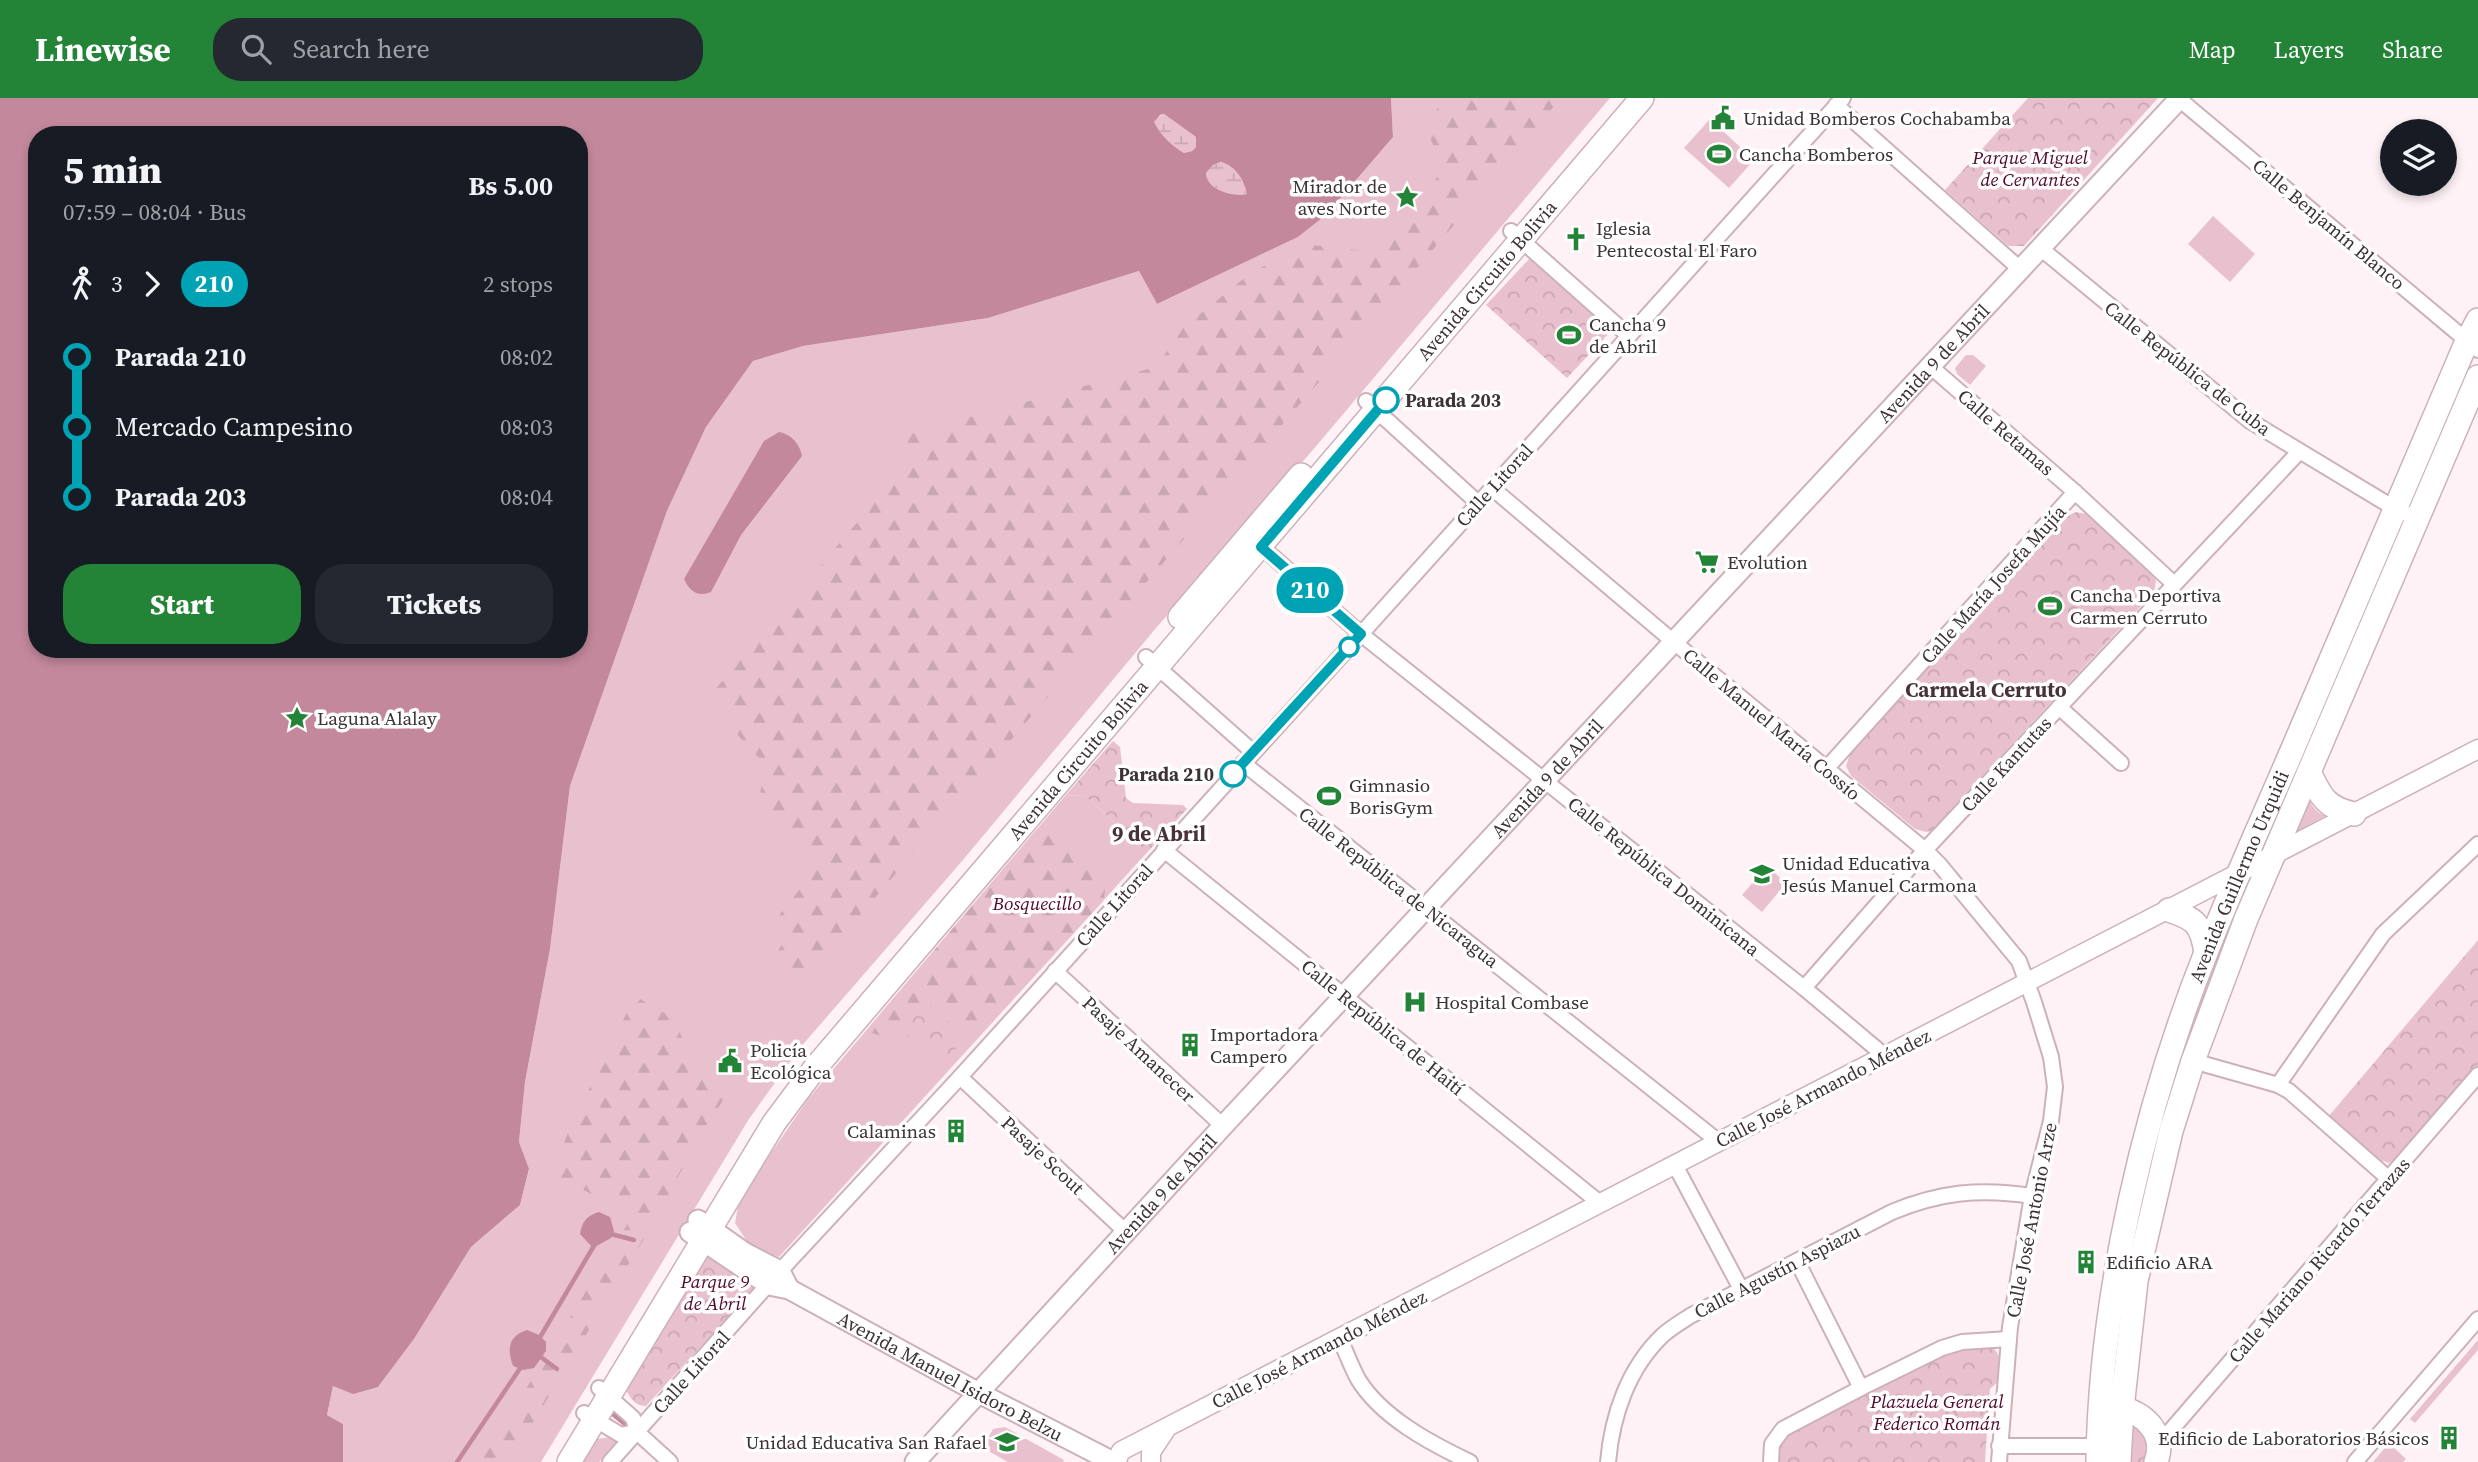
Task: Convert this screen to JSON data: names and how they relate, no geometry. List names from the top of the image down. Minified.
{"streets":{"main road":["Avenida Circuito Bolivia","Avenida 9 de Abril","Avenida Guillermo Urquidi","Avenida Manuel Isidoro Belzu"],"street":["Calle Benjamín Blanco","Calle República de Cuba","Calle Retamas","Calle Litoral","Calle María Josefa Mujía","Calle Manuel María Cossío","Calle Kantutas","Calle República Dominicana","Calle República de Nicaragua","Calle República de Haití","Pasaje Amanecer","Calle José Armando Méndez","Pasaje Scout","Calle José Antonio Arze","Calle Mariano Ricardo Terrazas","Calle Agustín Aspiazu"]},"crossings":[["Calle Benjamín Blanco","Avenida 9 de Abril"],["Calle Benjamín Blanco","Avenida Guillermo Urquidi"],["Avenida Circuito Bolivia","Calle República Dominicana"],["Avenida Circuito Bolivia","Avenida Manuel Isidoro Belzu"],["Avenida 9 de Abril","Calle República de Cuba"],["Avenida 9 de Abril","Calle Retamas"],["Avenida 9 de Abril","Calle Manuel María Cossío"],["Avenida 9 de Abril","Calle República Dominicana"],["Avenida 9 de Abril","Calle República de Nicaragua"],["Avenida 9 de Abril","Calle República de Haití"],["Avenida 9 de Abril","Pasaje Amanecer"],["Avenida 9 de Abril","Pasaje Scout"],["Avenida 9 de Abril","Avenida Manuel Isidoro Belzu"],["Calle República de Cuba","Calle Kantutas"],["Calle República de Cuba","Avenida Guillermo Urquidi"],["Calle Retamas","Calle María Josefa Mujía"],["Calle Retamas","Calle Kantutas"],["Calle Litoral","Calle Manuel María Cossío"],["Calle Litoral","Calle República Dominicana"],["Calle Litoral","Calle República de Nicaragua"],["Calle Litoral","Calle República de Haití"],["Calle Litoral","Pasaje Amanecer"],["Calle Litoral","Pasaje Scout"],["Calle Litoral","Avenida Manuel Isidoro Belzu"],["Calle María Josefa Mujía","Calle Manuel María Cossío"],["Calle Manuel María Cossío","Calle Kantutas"],["Calle Manuel María Cossío","Calle José Armando Méndez"],["Calle Manuel María Cossío","Calle José Antonio Arze"],["Calle Kantutas","Calle República Dominicana"],["Calle República Dominicana","Calle José Armando Méndez"],["Avenida Guillermo Urquidi","Calle José Armando Méndez"],["Calle República de Nicaragua","Calle José Armando Méndez"],["Calle República de Haití","Calle José Armando Méndez"],["Calle José Armando Méndez","Calle José Antonio Arze"],["Calle José Armando Méndez","Avenida Manuel Isidoro Belzu"],["Calle José Antonio Arze","Calle Agustín Aspiazu"]],"districts":["Carmela Cerruto","9 de Abril"],"parks":["Parque Miguel de Cervantes","Bosquecillo","Parque 9 de Abril","Plazuela General Federico Román"],"places":{"public building":["Unidad Bomberos Cochabamba","Policía Ecológica"],"sports":["Cancha Bomberos","Cancha 9 de Abril","Cancha Deportiva Carmen Cerruto","Gimnasio BorisGym"],"place":["Mirador de aves Norte","Laguna Alalay"],"church":["Iglesia Pentecostal El Faro"],"other":["Parada 203","Parada 210"],"supermarket":["Evolution"],"school or university":["Unidad Educativa Jesús Manuel Carmona","Unidad Educativa San Rafael"],"hospital":["Hospital Combase"],"building":["Importadora Campero","Calaminas","Edificio ARA","Edificio de Laboratorios Básicos"]},"lines":["bus line 210"],"page":{"header":"Linewise","search":"Search here","nav":["Map","Layers","Share"],"on_map":"210","heading":["5 min","07:59 – 08:04 · Bus","Bs 5.00"],"legs":["3","210","2 stops"],"list":[{"name":"Parada 210","value":"08:02"},{"name":"Mercado Campesino","value":"08:03"},{"name":"Parada 203","value":"08:04"}],"buttons":["Start","Tickets"]}}
